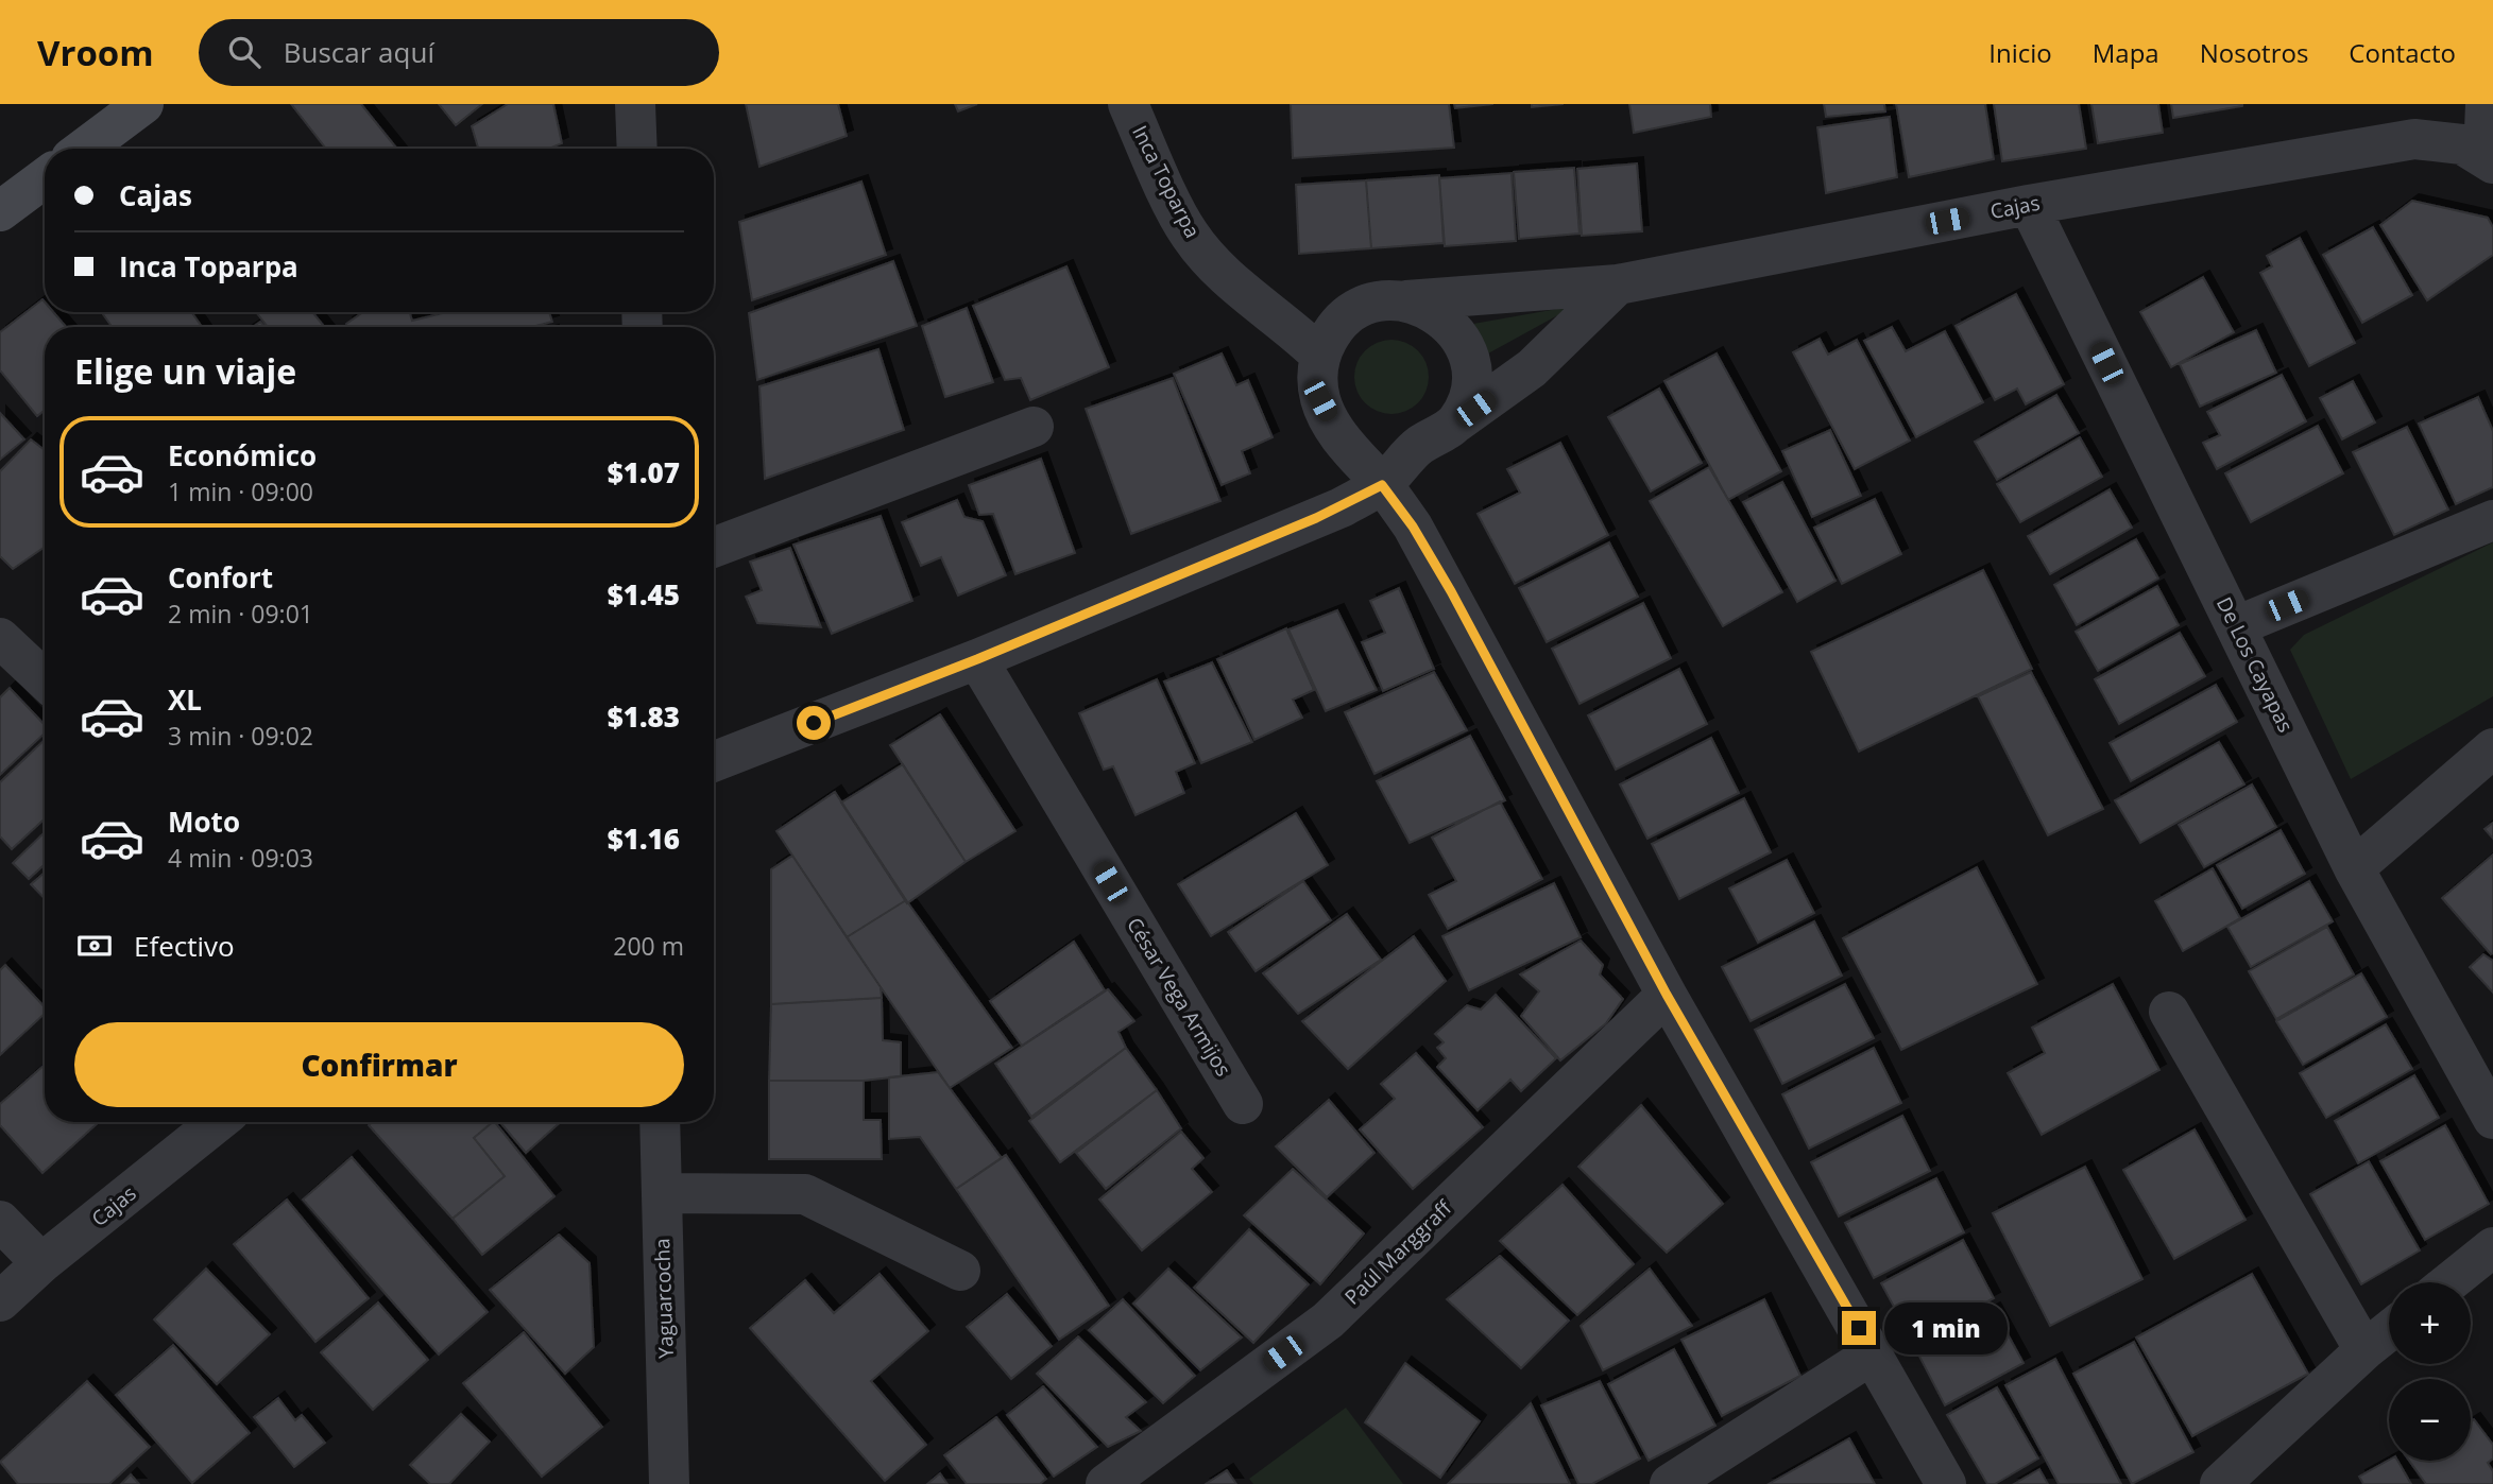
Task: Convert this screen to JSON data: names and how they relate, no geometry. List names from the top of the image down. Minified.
{"streets":{"street":["Inca Toparpa","Cajas","De Los Cayapas","César Vega Armijos","Paúl Marggraff","Yaguarcocha"]},"crossings":[["Inca Toparpa","Cajas"],["Cajas","De Los Cayapas"]],"page":{"header":"Vroom","search":"Buscar aquí","nav":["Inicio","Mapa","Nosotros","Contacto"],"banner":["Cajas","Inca Toparpa"],"heading":"Elige un viaje","list":[{"name":"Económico","note":"1 min · 09:00","value":"$1.07"},{"name":"Confort","note":"2 min · 09:01","value":"$1.45"},{"name":"XL","note":"3 min · 09:02","value":"$1.83"},{"name":"Moto","note":"4 min · 09:03","value":"$1.16"}],"pay":["Efectivo","200 m"],"buttons":"Confirmar","map_buttons":["+","−"],"bubble":"1 min"}}
